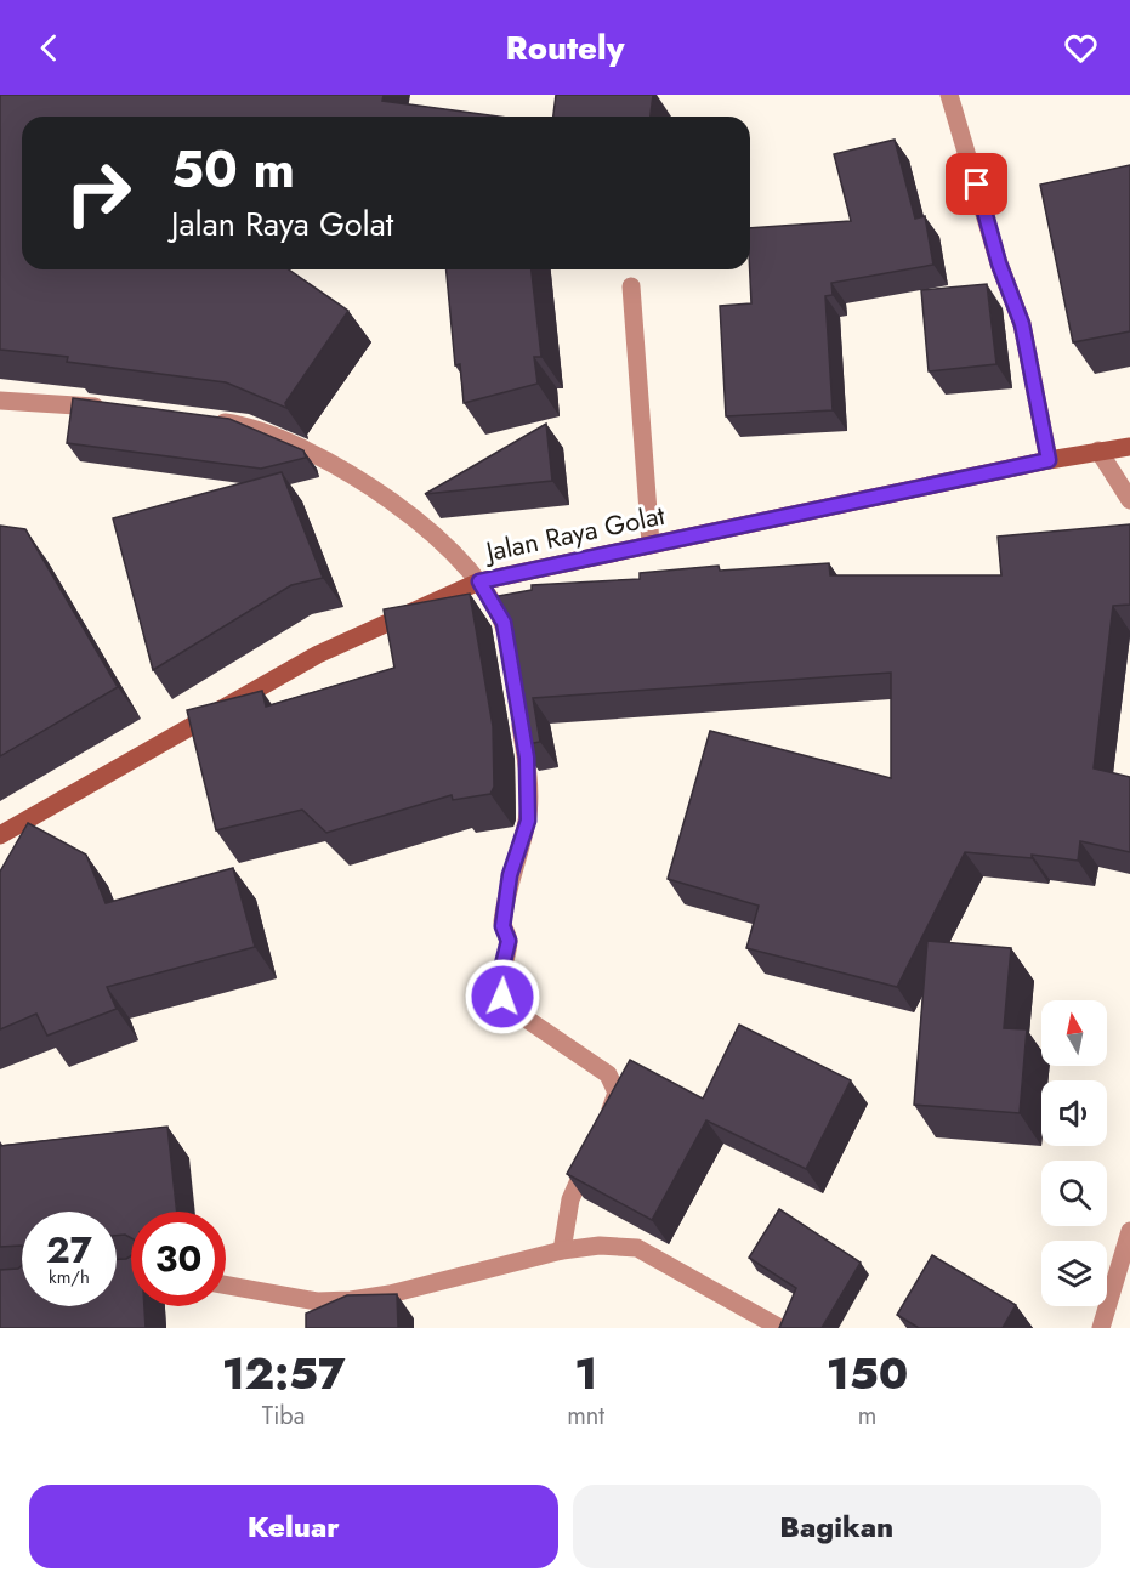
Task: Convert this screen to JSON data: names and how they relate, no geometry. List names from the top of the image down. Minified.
{"streets":{"main road":["Jalan Raya Golat"]},"north":"top","page":{"header":"Routely","turn":["50 m","Jalan Raya Golat"],"speed":"27 km/h","limit":"30","eta":["12:57","Tiba","1","mnt","150","m"],"buttons":["Keluar","Bagikan"]}}
